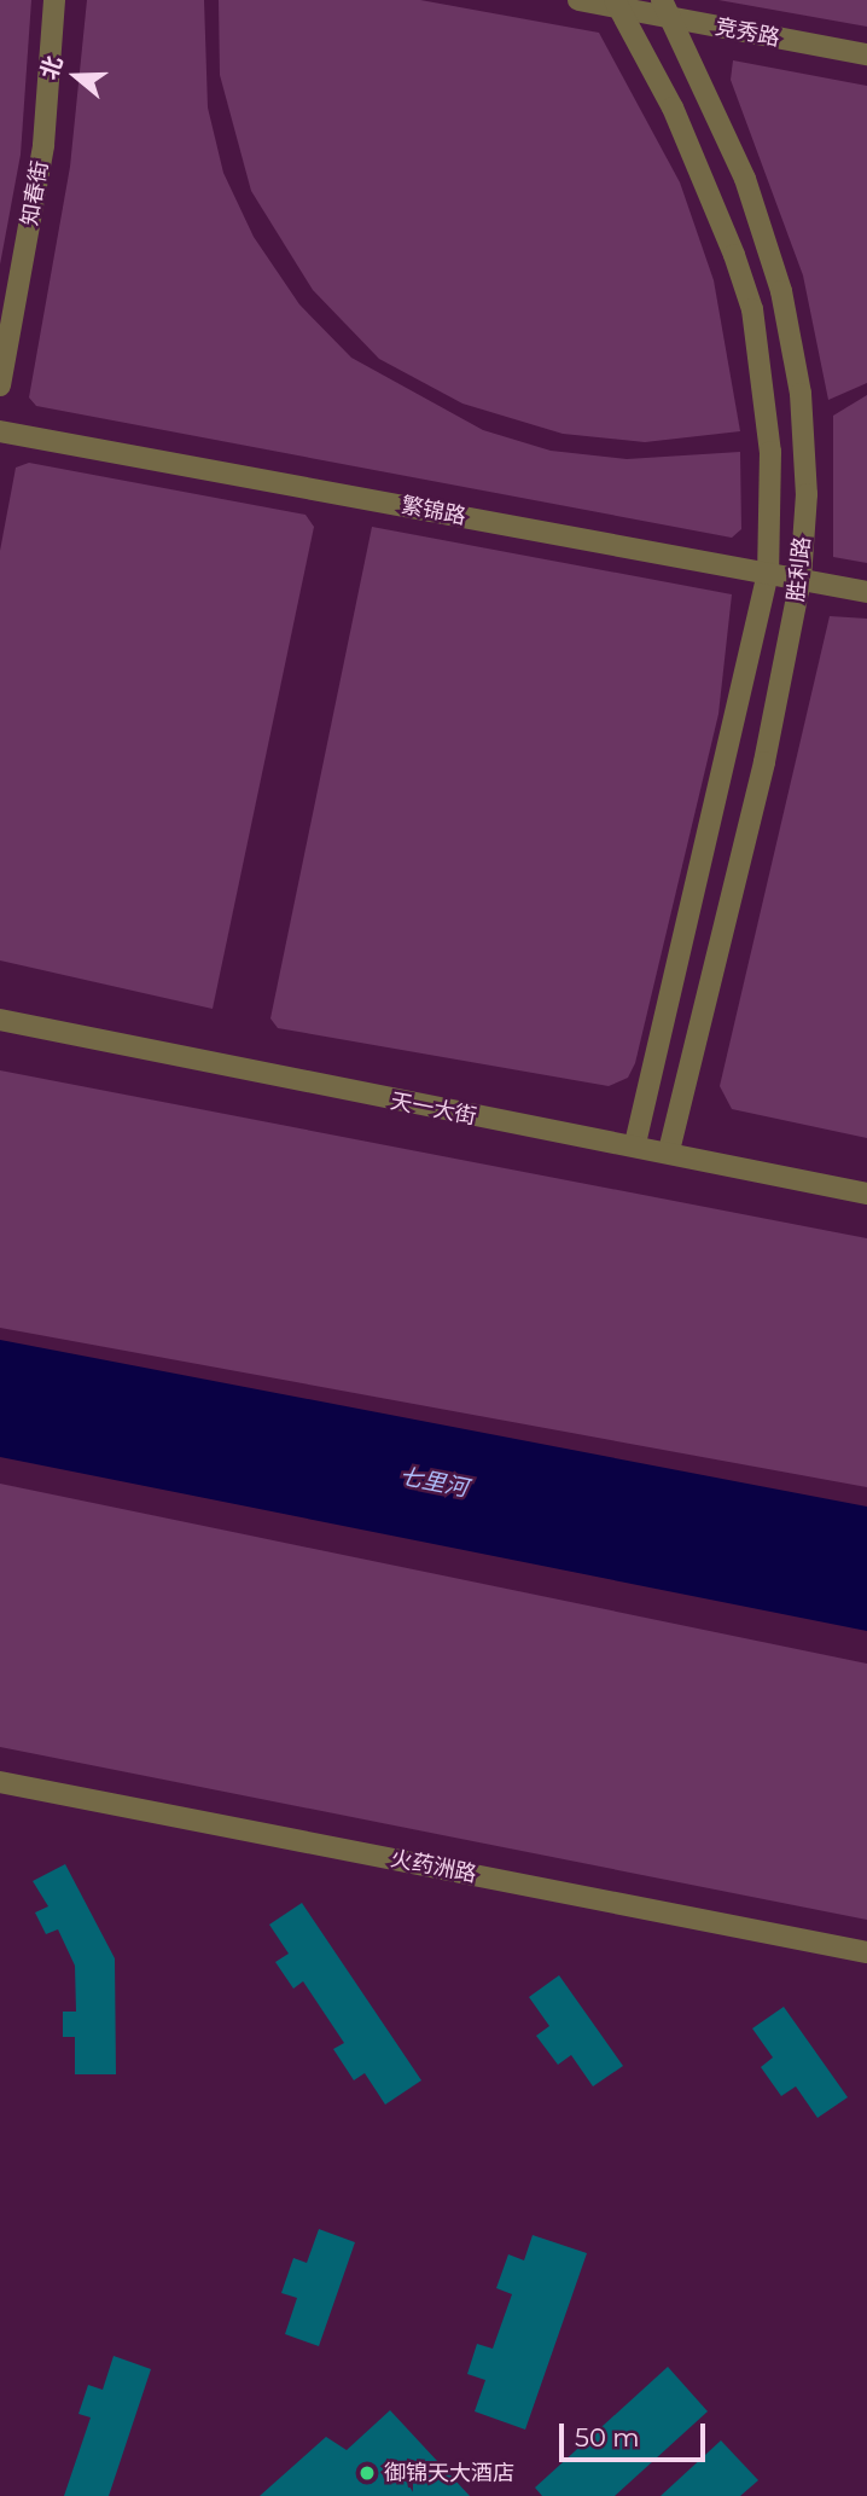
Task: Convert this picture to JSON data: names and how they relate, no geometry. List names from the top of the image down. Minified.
{"streets":{"street":["竞秀路","知春街","繁锦路","胜利路","天一大街","火药洲路"]},"crossings":[["竞秀路","胜利路"],["繁锦路","胜利路"],["胜利路","天一大街"]],"water":["七里河"],"places":["御锦天大酒店"],"scale_bar":"50 m","north":"left"}
